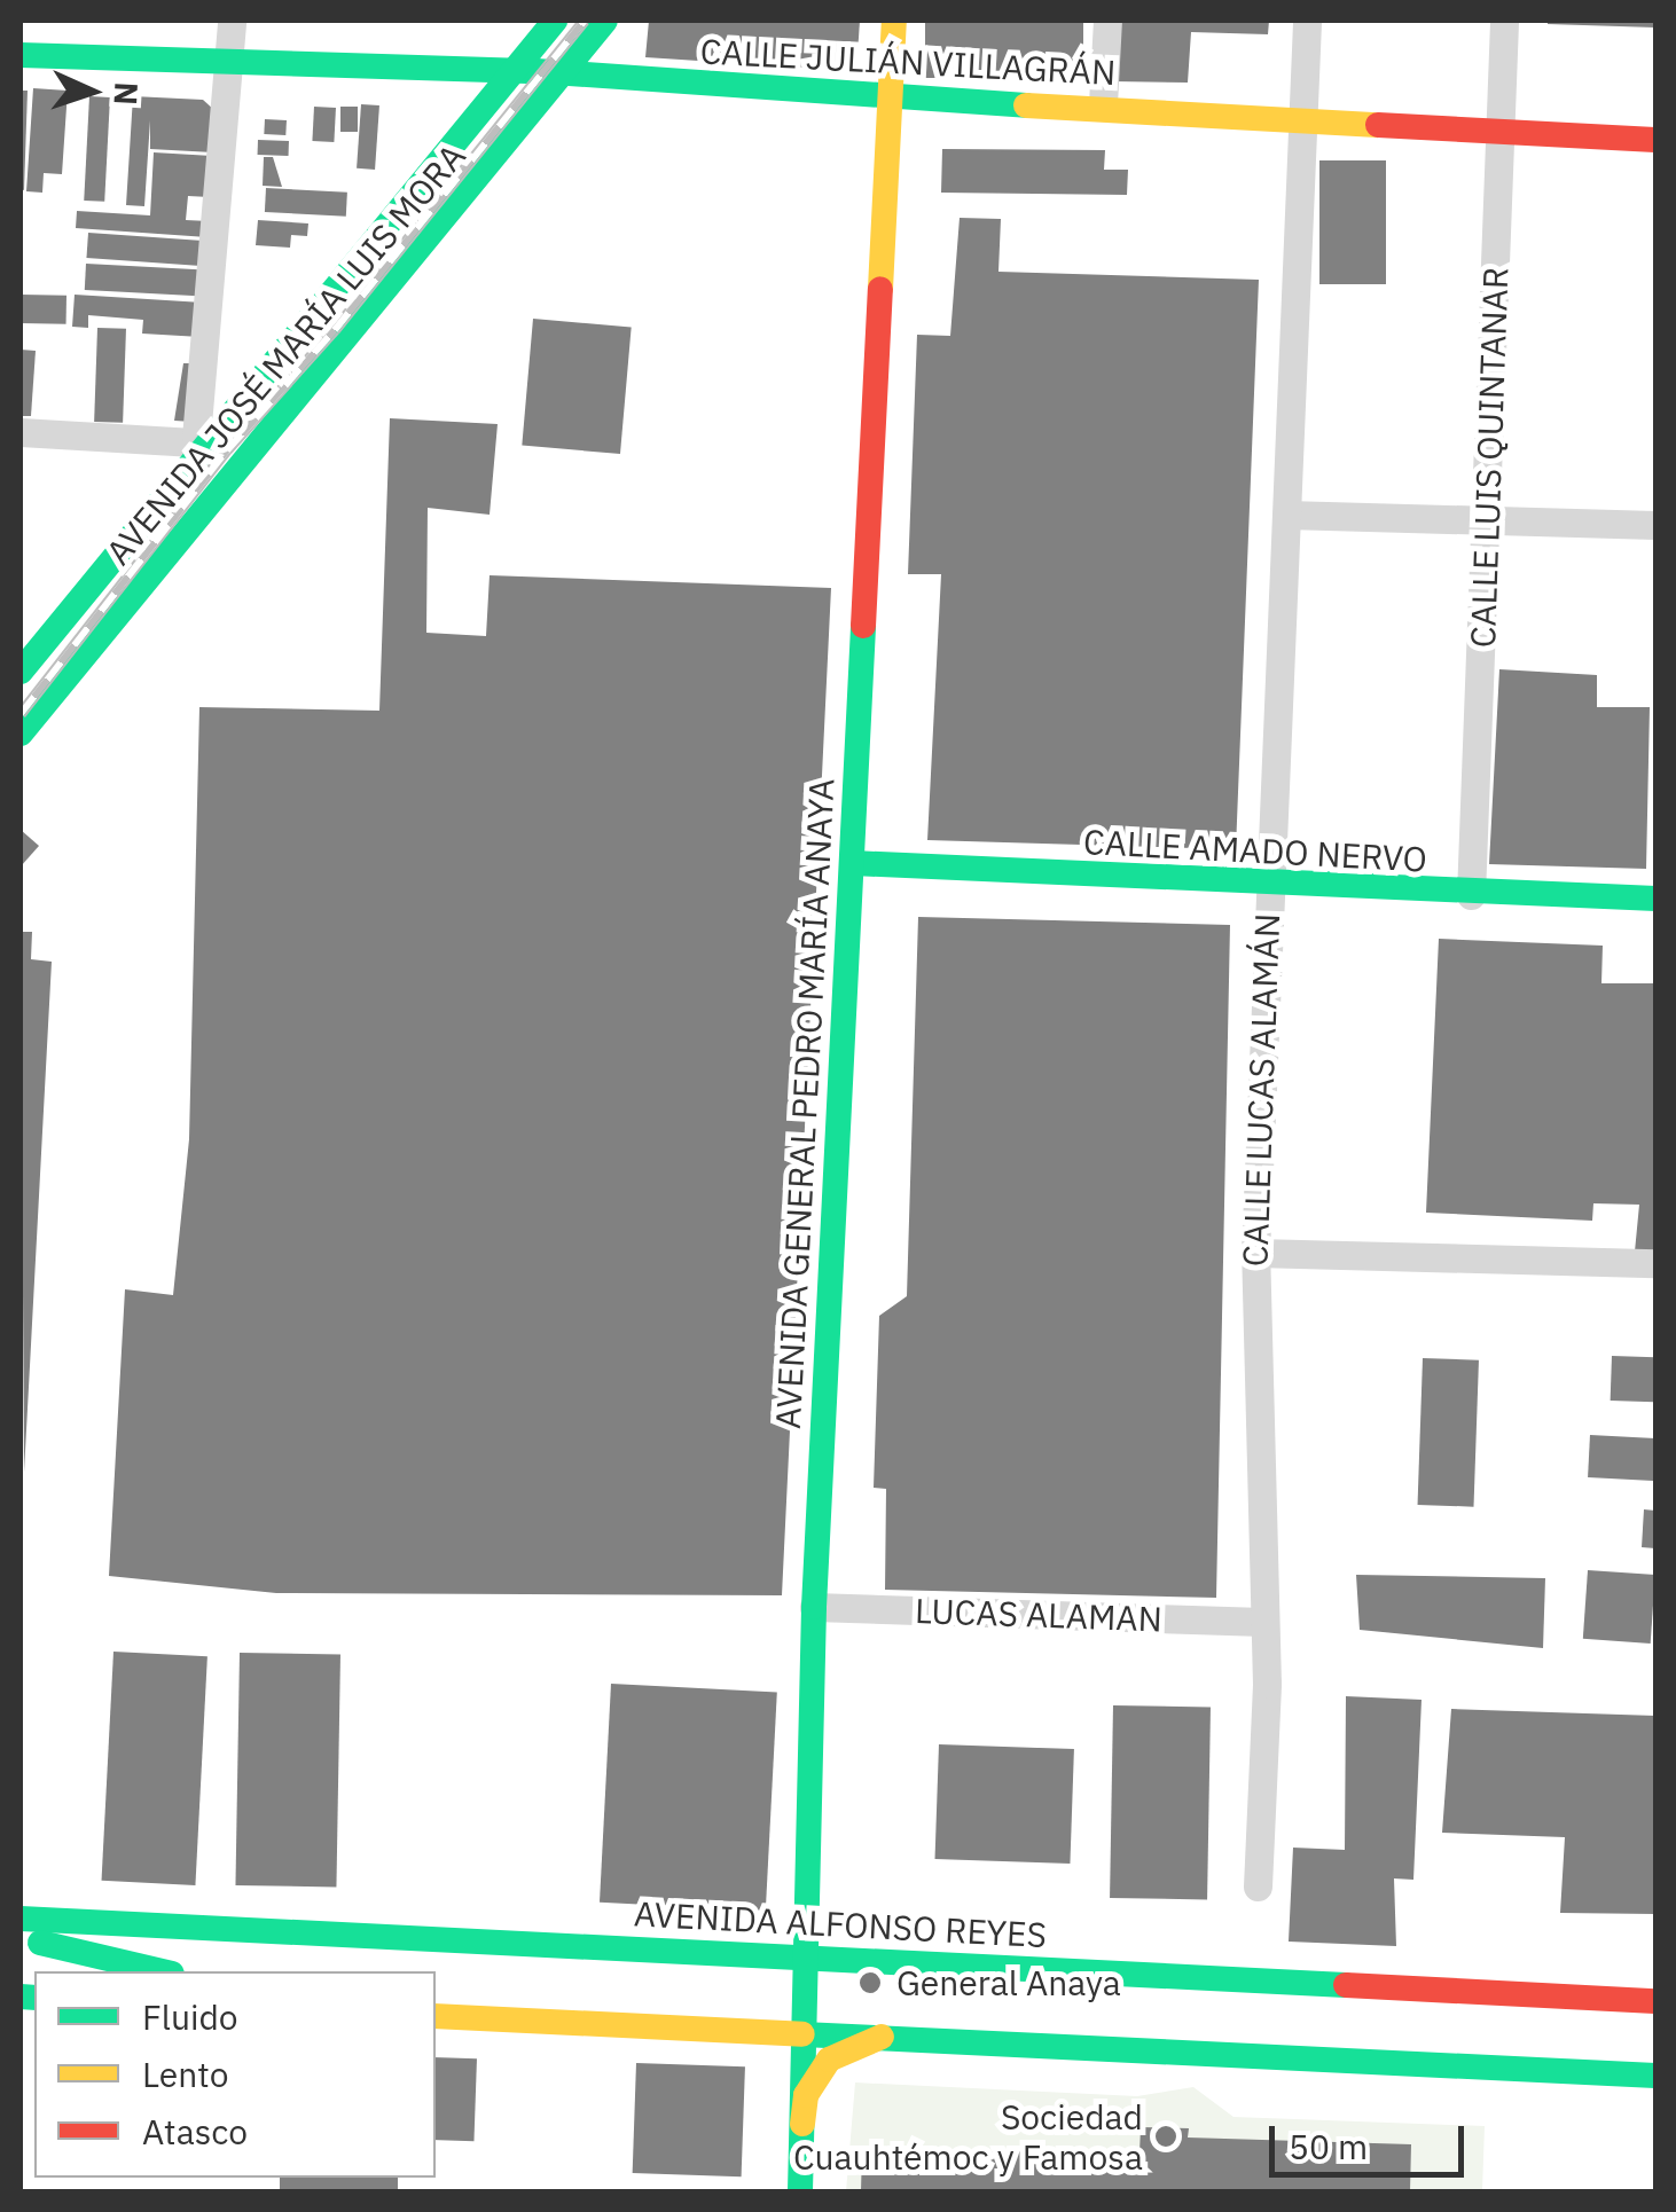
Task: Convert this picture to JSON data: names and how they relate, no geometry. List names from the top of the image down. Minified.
{"streets":{"main road":["CALLE JULIÁN VILLAGRÁN","AVENIDA JOSÉ MARÍA LUIS MORA","CALLE AMADO NERVO","AVENIDA GENERAL PEDRO MARÍA ANAYA","AVENIDA ALFONSO REYES"],"street":["CALLE LUIS QUINTANAR","CALLE LUCAS ALAMÁN","LUCAS ALAMAN"]},"crossings":[["CALLE JULIÁN VILLAGRÁN","AVENIDA JOSÉ MARÍA LUIS MORA"],["CALLE JULIÁN VILLAGRÁN","CALLE LUIS QUINTANAR"],["CALLE JULIÁN VILLAGRÁN","CALLE LUCAS ALAMÁN"],["CALLE JULIÁN VILLAGRÁN","AVENIDA GENERAL PEDRO MARÍA ANAYA"],["CALLE LUIS QUINTANAR","CALLE AMADO NERVO"],["CALLE AMADO NERVO","CALLE LUCAS ALAMÁN"],["CALLE AMADO NERVO","AVENIDA GENERAL PEDRO MARÍA ANAYA"],["CALLE LUCAS ALAMÁN","LUCAS ALAMAN"],["AVENIDA GENERAL PEDRO MARÍA ANAYA","LUCAS ALAMAN"],["AVENIDA GENERAL PEDRO MARÍA ANAYA","AVENIDA ALFONSO REYES"]],"places":["General Anaya","Sociedad Cuauhtémoc y Famosa"],"legend":["Fluido","Lento","Atasco"],"scale_bar":"50 m","north":"right"}
